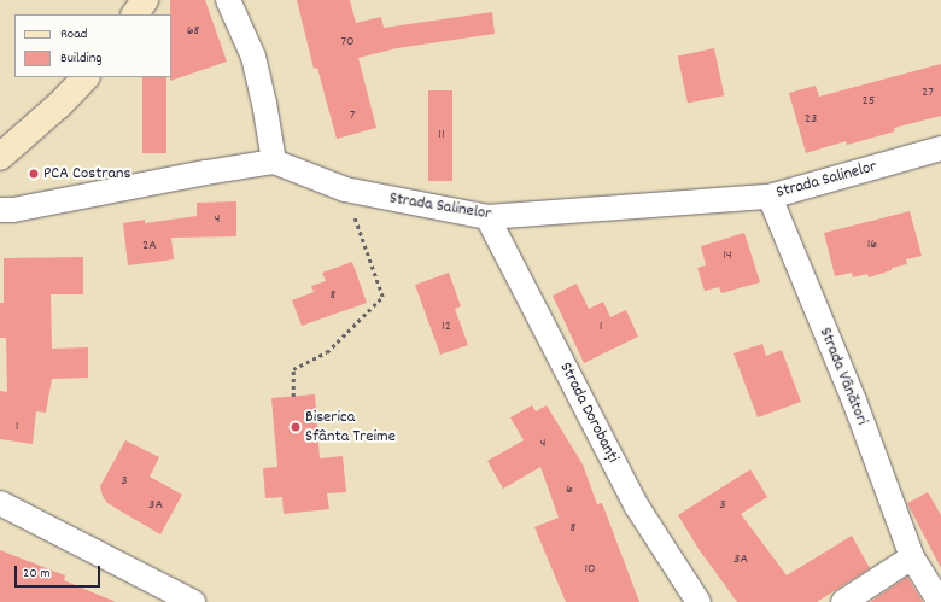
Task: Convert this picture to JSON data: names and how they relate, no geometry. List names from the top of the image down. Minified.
{"streets":{"street":["Strada Salinelor","Strada Vânători","Strada Dorobanți"]},"crossings":[["Strada Salinelor","Strada Vânători"],["Strada Salinelor","Strada Dorobanți"]],"places":["PCA Costrans","Biserica Sfânta Treime"],"house_numbers":["68","70","27","25","7","23","11","4","16","2A","14","8","12","1","1","4","3","6","3A","3","8","3A","10"],"legend":["Road","Building"],"scale_bar":"20 m"}
